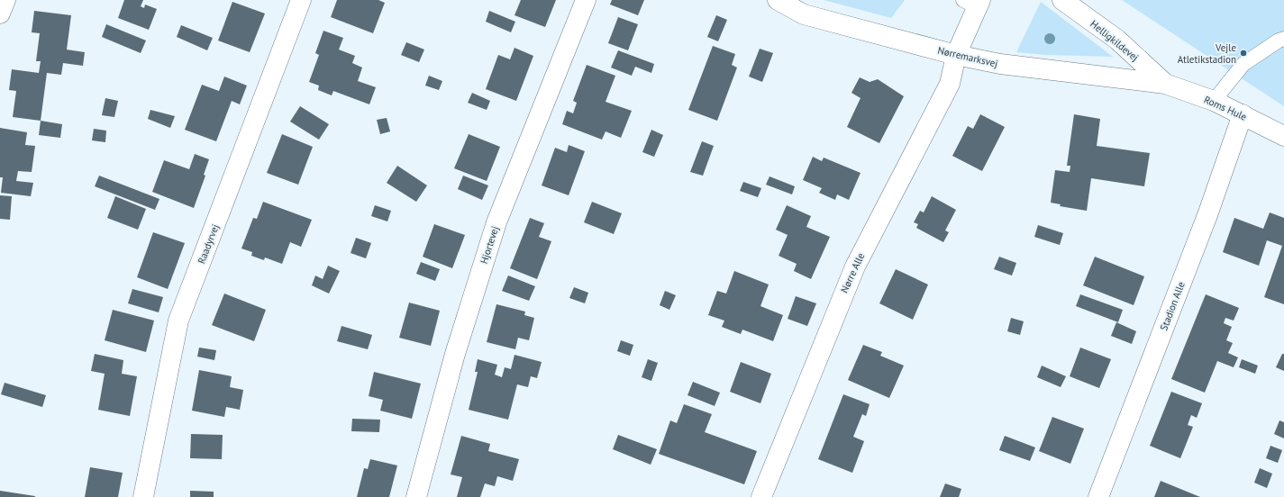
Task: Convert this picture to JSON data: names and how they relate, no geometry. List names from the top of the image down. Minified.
{"streets":{"street":["Helligkildevej","Nørremarksvej","Roms Hule","Raadyrvej","Hjortevej","Nørre Alle","Stadion Alle"]},"crossings":[["Helligkildevej","Nørremarksvej"],["Helligkildevej","Roms Hule"],["Nørremarksvej","Roms Hule"],["Nørremarksvej","Nørre Alle"],["Roms Hule","Stadion Alle"]],"places":["Vejle Atletikstadion"]}
